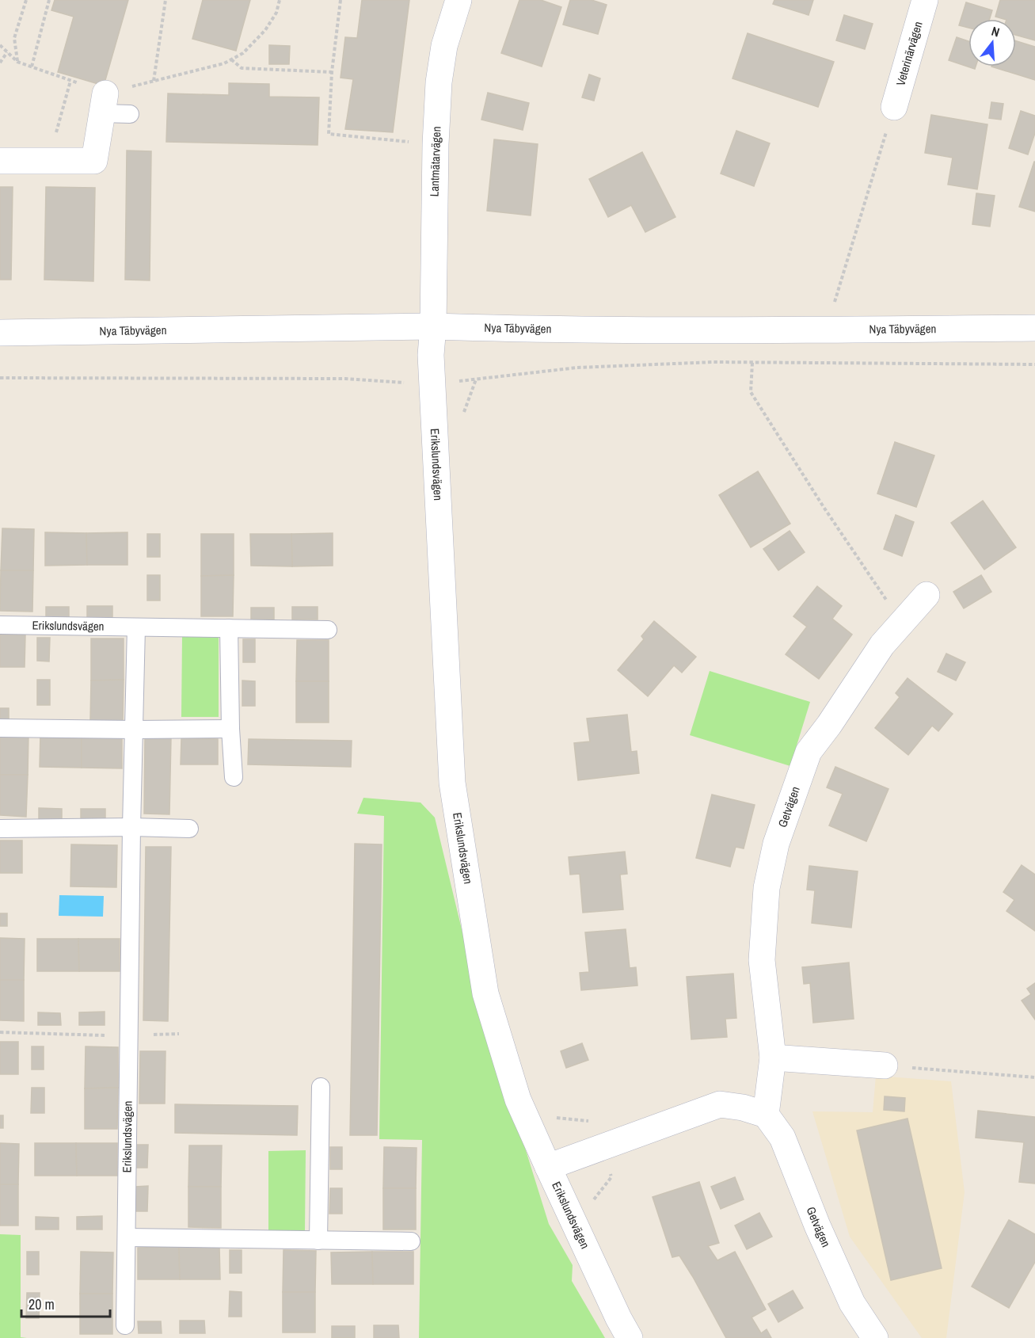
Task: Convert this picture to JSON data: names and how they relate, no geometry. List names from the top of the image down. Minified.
{"streets":{"street":["Veterinärvägen","Lantmätarvägen","Nya Täbyvägen","Erikslundsvägen","Getvägen"]},"crossings":[["Lantmätarvägen","Nya Täbyvägen"],["Lantmätarvägen","Erikslundsvägen"],["Nya Täbyvägen","Erikslundsvägen"]],"scale_bar":"20 m","north":"top"}
